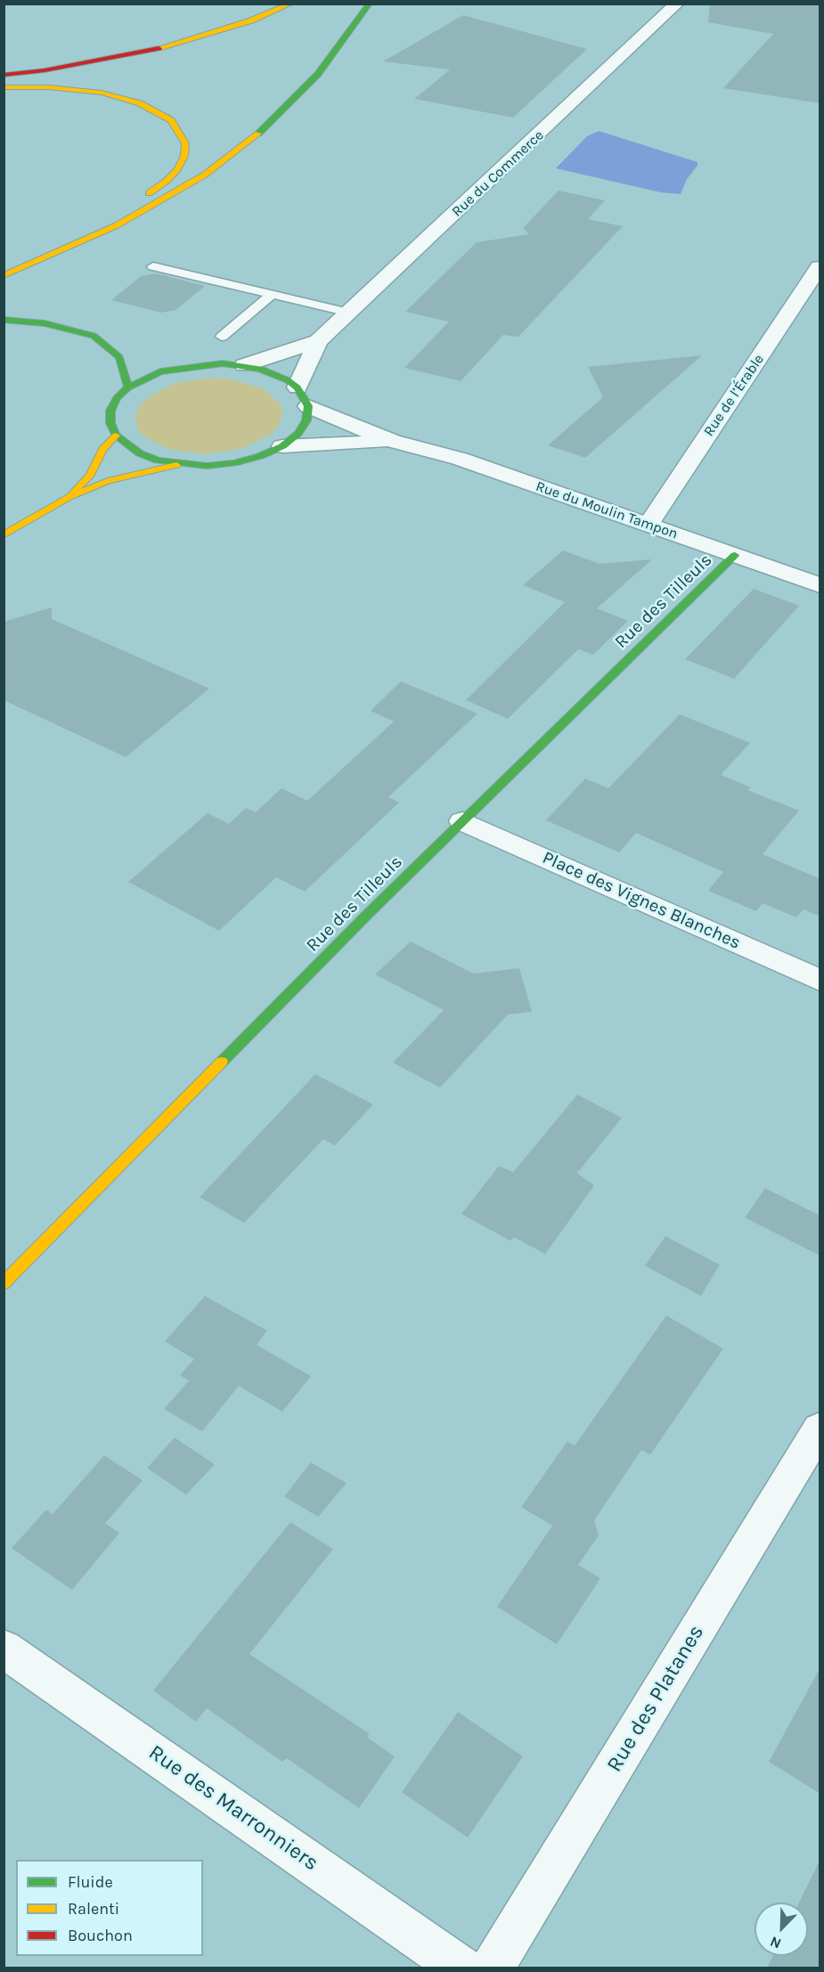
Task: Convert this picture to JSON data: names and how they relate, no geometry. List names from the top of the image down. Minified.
{"streets":{"main road":["Rue des Tilleuls"],"street":["Rue du Commerce","Rue de l’Érable","Rue du Moulin Tampon","Place des Vignes Blanches","Rue des Platanes","Rue des Marronniers"]},"crossings":[["Rue de l’Érable","Rue du Moulin Tampon"],["Rue du Moulin Tampon","Rue des Tilleuls"],["Rue des Tilleuls","Place des Vignes Blanches"]],"legend":["Fluide","Ralenti","Bouchon"],"north":"bottom left"}
